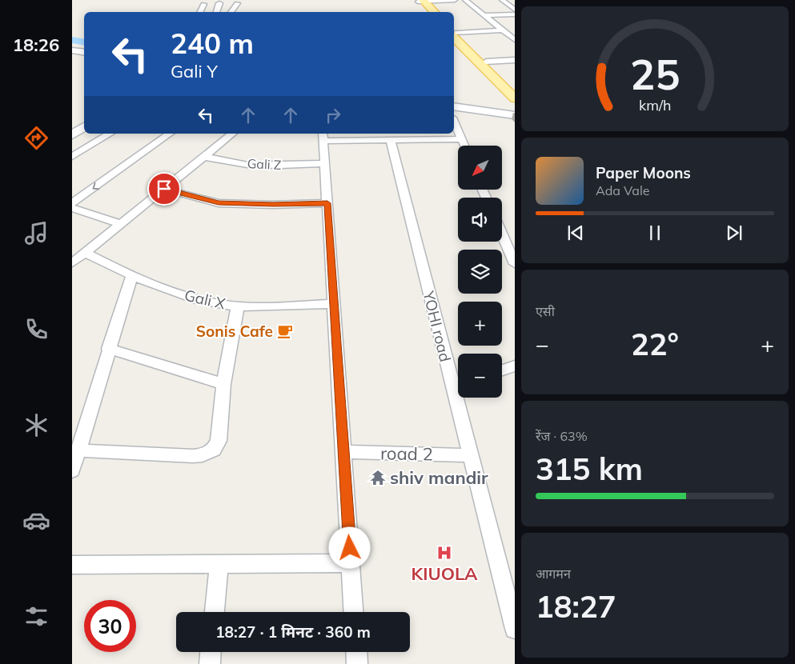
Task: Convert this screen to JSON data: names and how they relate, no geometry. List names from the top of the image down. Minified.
{"streets":{"street":["Gali Z","Gali X","YOHI road","road 2"]},"crossings":[["YOHI road","road 2"]],"places":{"cafe":["Sonis Cafe"],"temple":["shiv mandir"],"hospital":["KIUOLA"]},"north":"bottom left","page":{"tabs":"18:26","turn":["240 m","Gali Y"],"map_buttons":["+","−"],"song":["Paper Moons","Ada Vale"],"tile":["एसी",["रेंज · 63%","315 km"],["आगमन","18:27"]],"heat":["−","22°","+"],"limit":"30","trip":"18:27 · 1 मिनट · 360 m","gauge":["25","km/h"]}}
